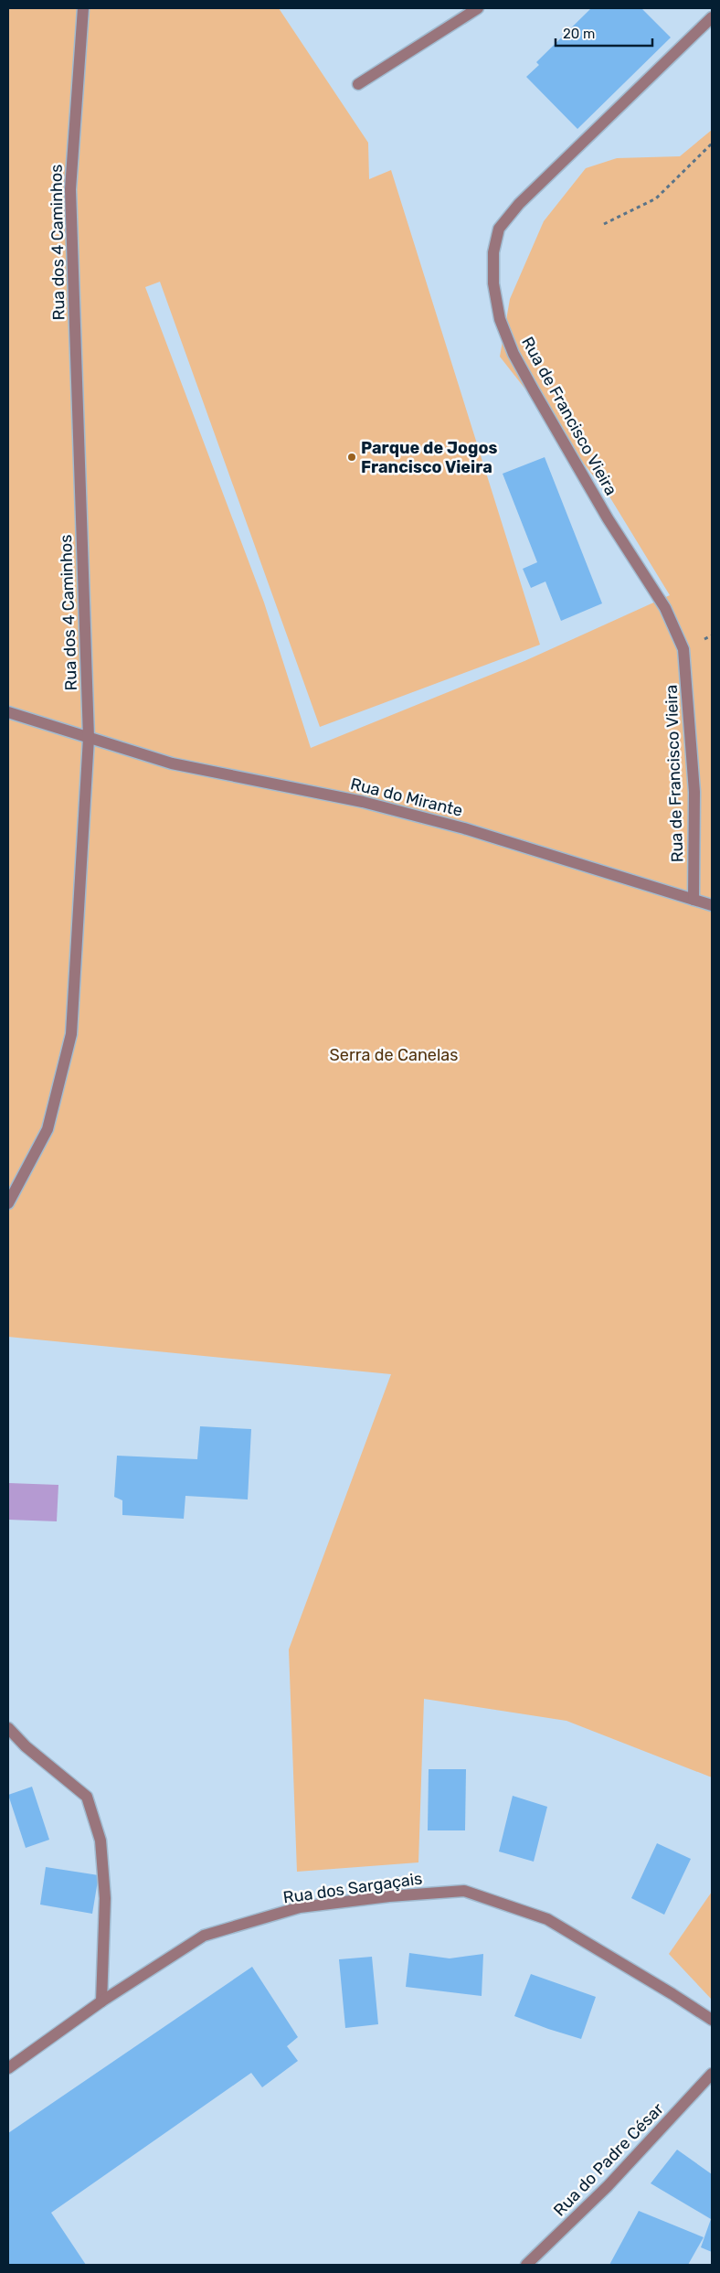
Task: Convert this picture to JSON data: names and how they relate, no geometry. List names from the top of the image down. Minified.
{"streets":{"street":["Rua dos 4 Caminhos","Rua de Francisco Vieira","Rua do Mirante","Rua dos Sargaçais","Rua do Padre César"]},"crossings":[["Rua dos 4 Caminhos","Rua do Mirante"],["Rua de Francisco Vieira","Rua do Mirante"]],"parks":["Serra de Canelas"],"places":["Parque de Jogos Francisco Vieira"],"scale_bar":"20 m"}
